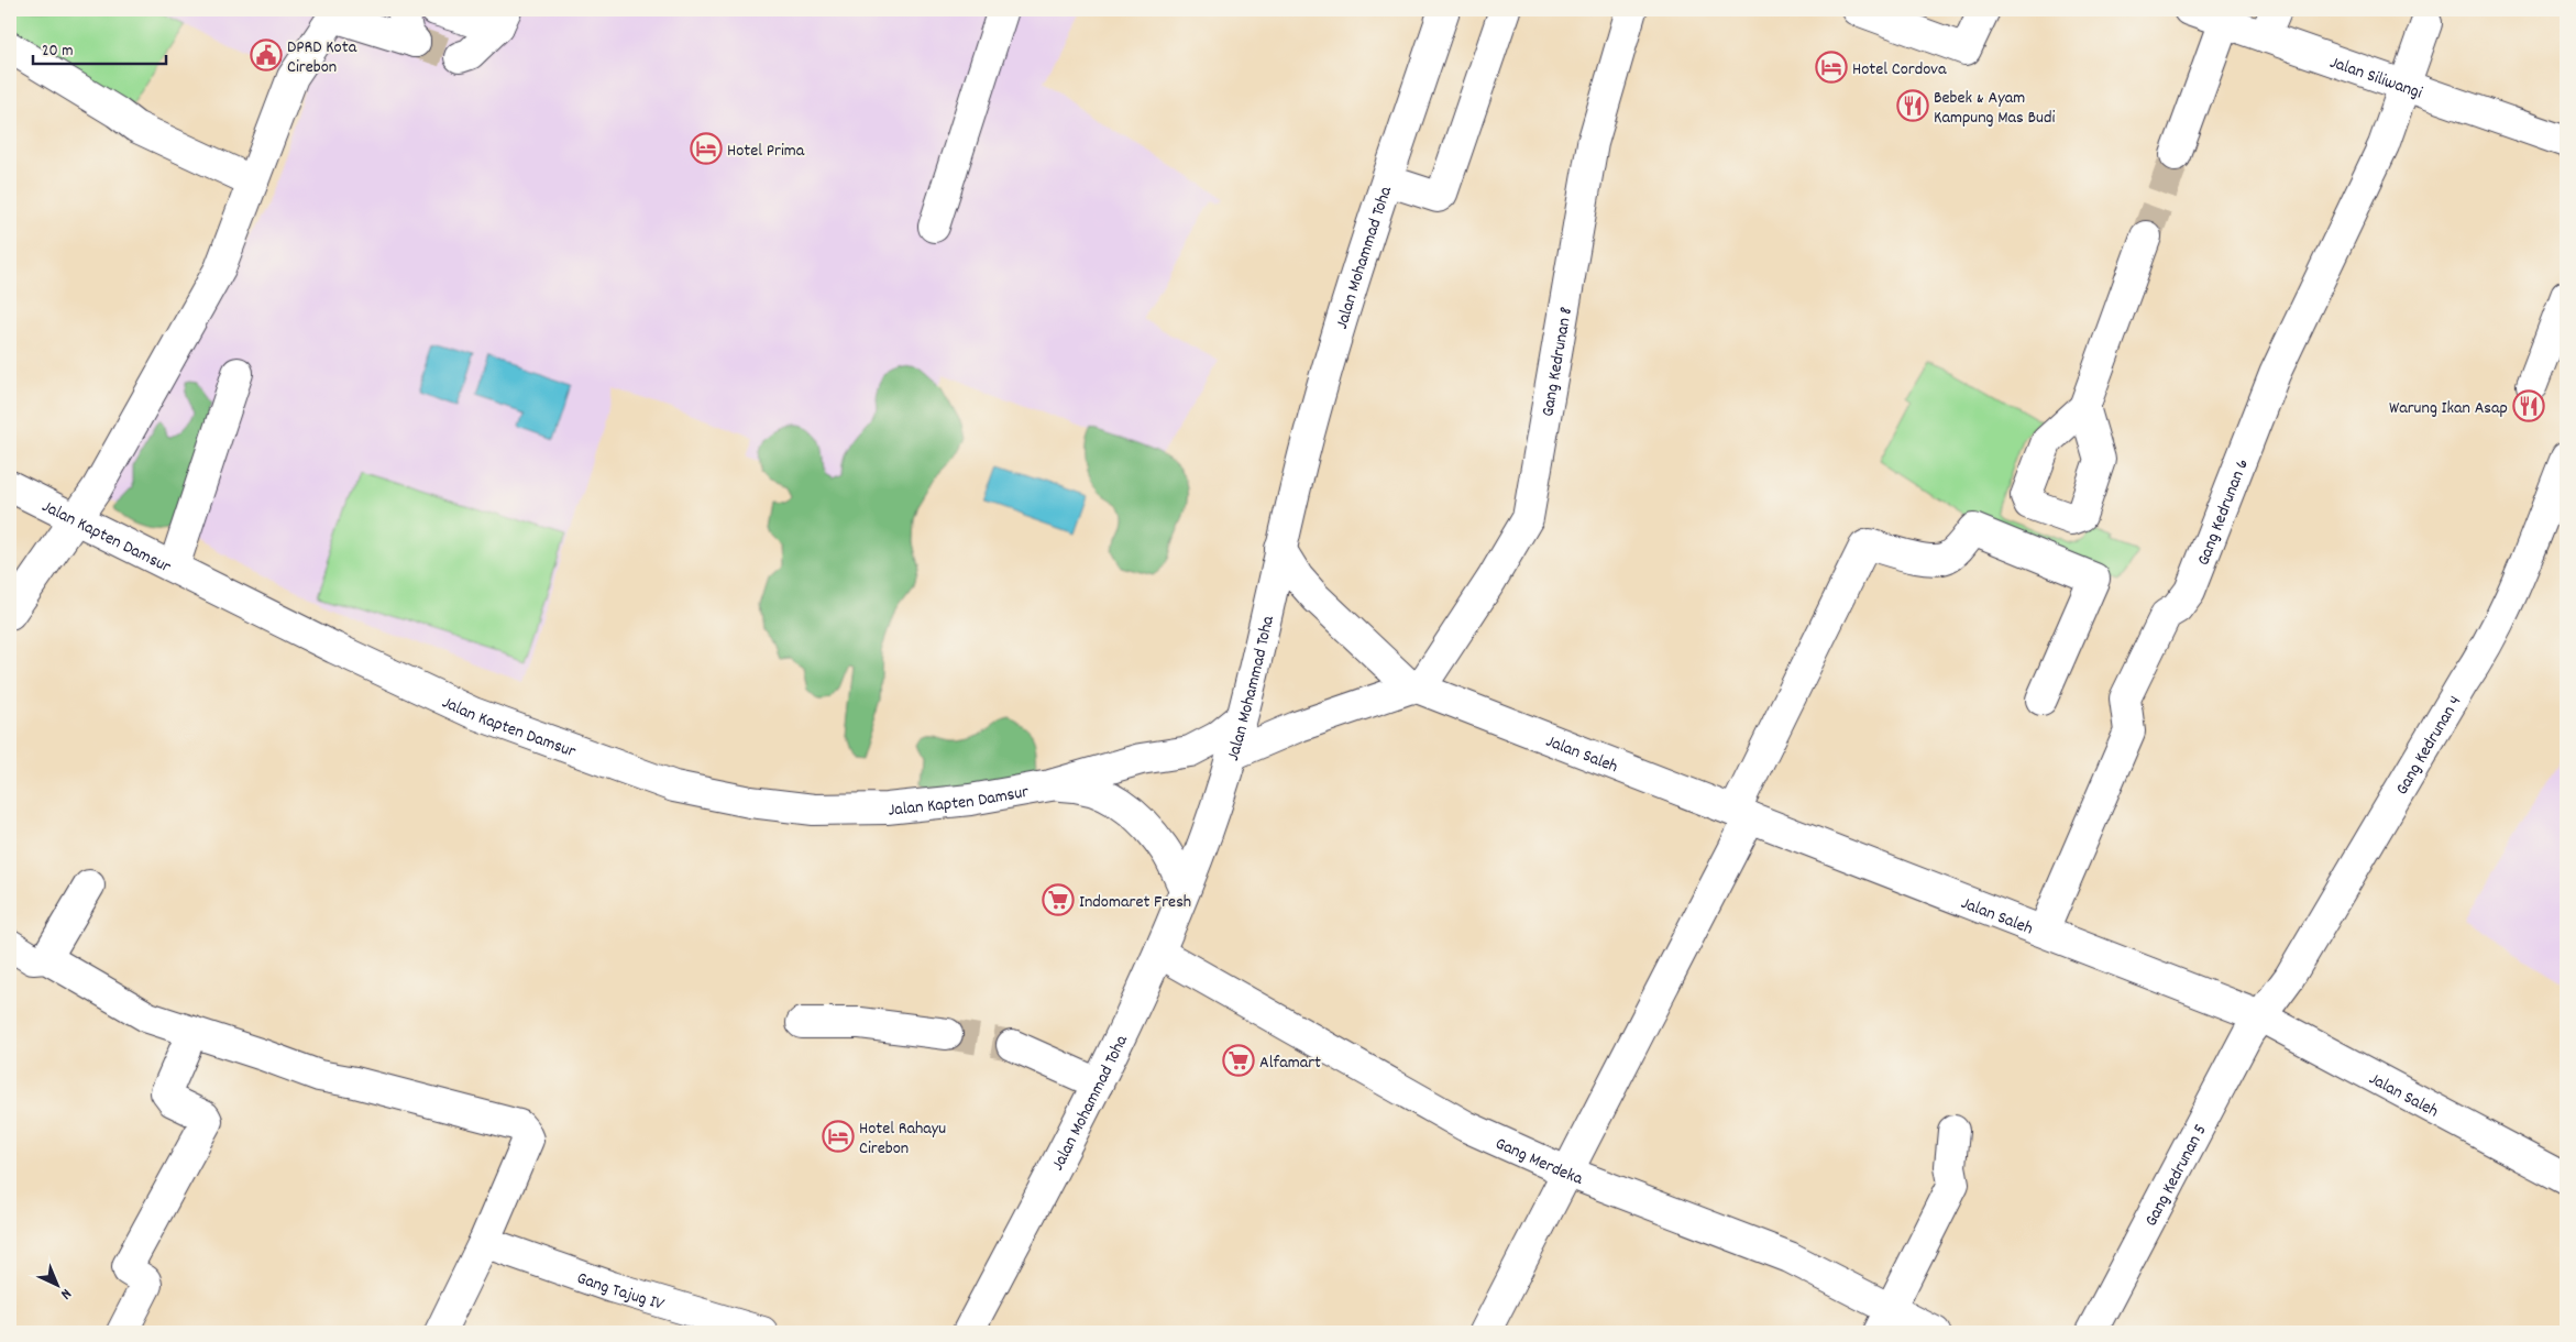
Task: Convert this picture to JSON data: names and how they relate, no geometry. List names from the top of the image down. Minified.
{"streets":{"street":["Jalan Siliwangi","Jalan Mohammad Toha","Gang Kedrunan 8","Gang Kedrunan 6","Jalan Kapten Damsur","Gang Kedrunan 4","Jalan Saleh","Gang Merdeka","Gang Kedrunan 5","Gang Tajug IV"]},"crossings":[["Jalan Siliwangi","Gang Kedrunan 6"],["Jalan Mohammad Toha","Jalan Saleh"],["Jalan Mohammad Toha","Gang Merdeka"],["Gang Kedrunan 8","Jalan Saleh"],["Gang Kedrunan 6","Jalan Saleh"],["Gang Kedrunan 4","Jalan Saleh"],["Gang Kedrunan 4","Gang Kedrunan 5"],["Jalan Saleh","Gang Kedrunan 5"]],"places":{"public building":["DPRD Kota Cirebon"],"hotel":["Hotel Cordova","Hotel Prima","Hotel Rahayu Cirebon"],"restaurant":["Bebek & Ayam Kampung Mas Budi","Warung Ikan Asap"],"supermarket":["Indomaret Fresh","Alfamart"]},"scale_bar":"20 m","north":"bottom right"}
